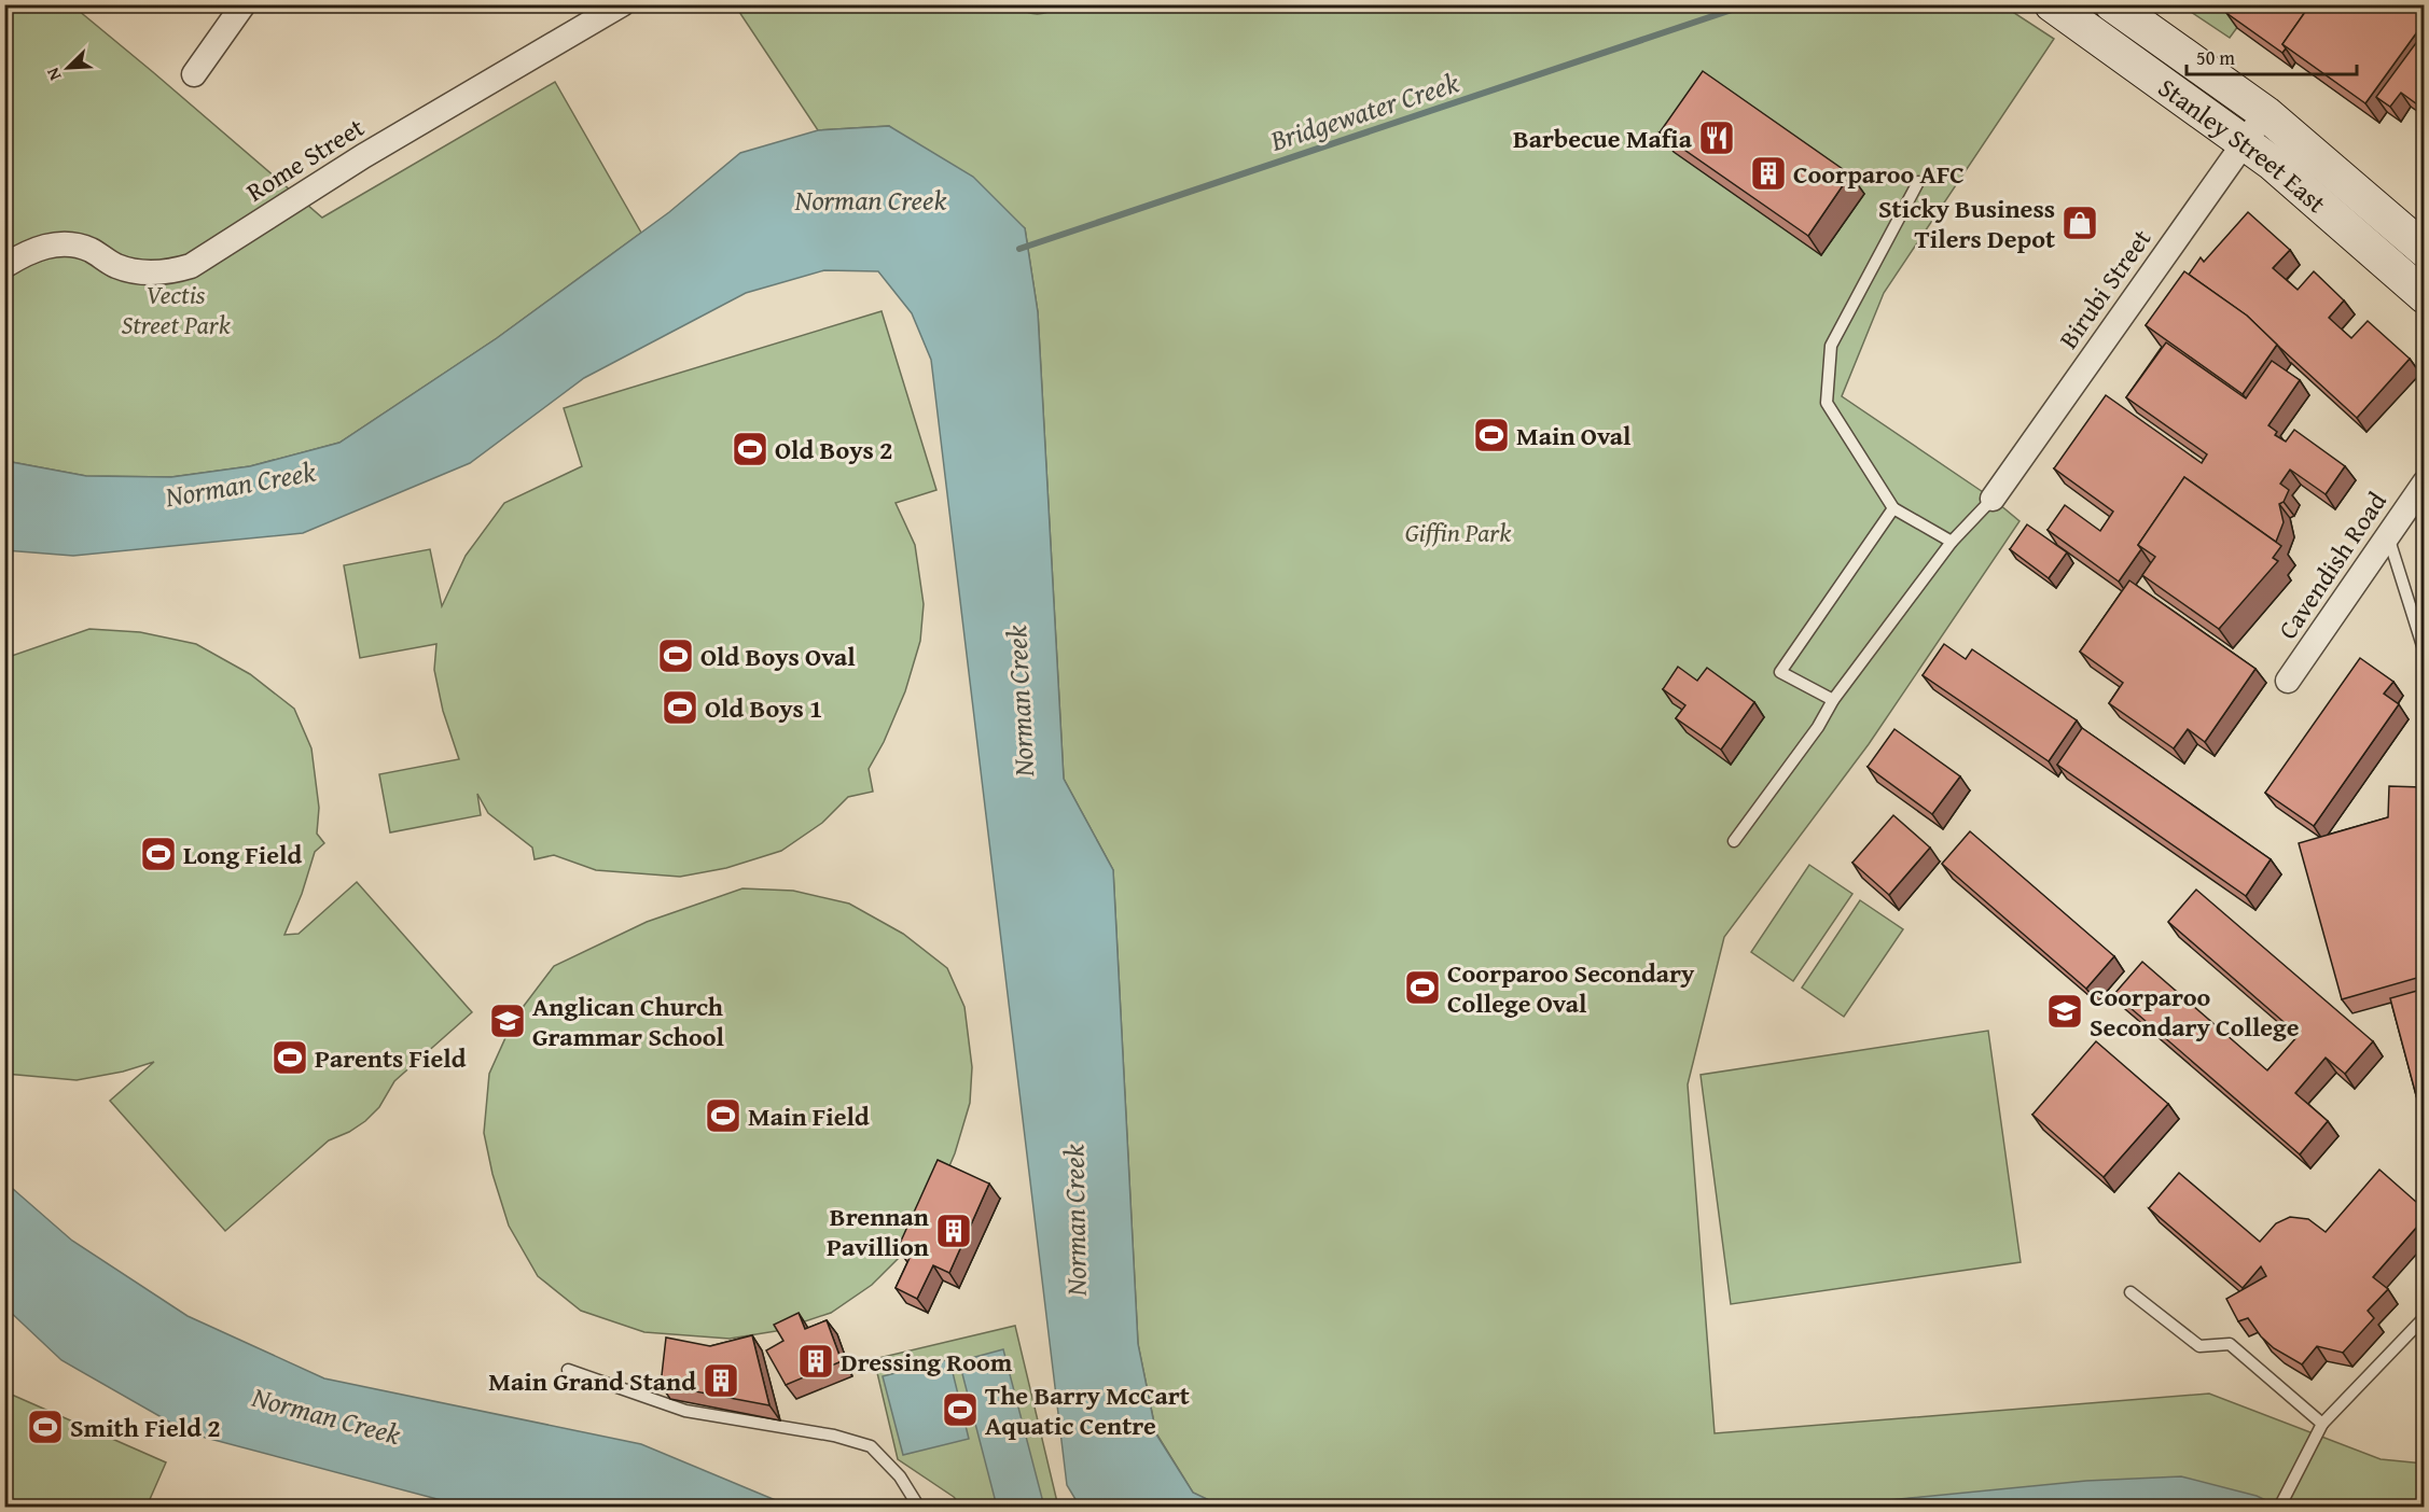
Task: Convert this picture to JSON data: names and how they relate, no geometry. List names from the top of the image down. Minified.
{"streets":{"main road":["Stanley Street East"],"street":["Rome Street","Birubi Street","Cavendish Road"]},"crossings":[["Stanley Street East","Birubi Street"]],"water":["Bridgewater Creek","Norman Creek"],"parks":["Vectis Street Park","Giffin Park"],"places":{"restaurant":["Barbecue Mafia"],"building":["Coorparoo AFC","Brennan Pavillion","Dressing Room","Main Grand Stand"],"shop":["Sticky Business Tilers Depot"],"sports":["Main Oval","Old Boys 2","Old Boys Oval","Old Boys 1","Long Field","Coorparoo Secondary College Oval","Parents Field","Main Field","The Barry McCart Aquatic Centre","Smith Field 2"],"school or university":["Coorparoo Secondary College","Anglican Church Grammar School"]},"scale_bar":"50 m","north":"bottom left"}
